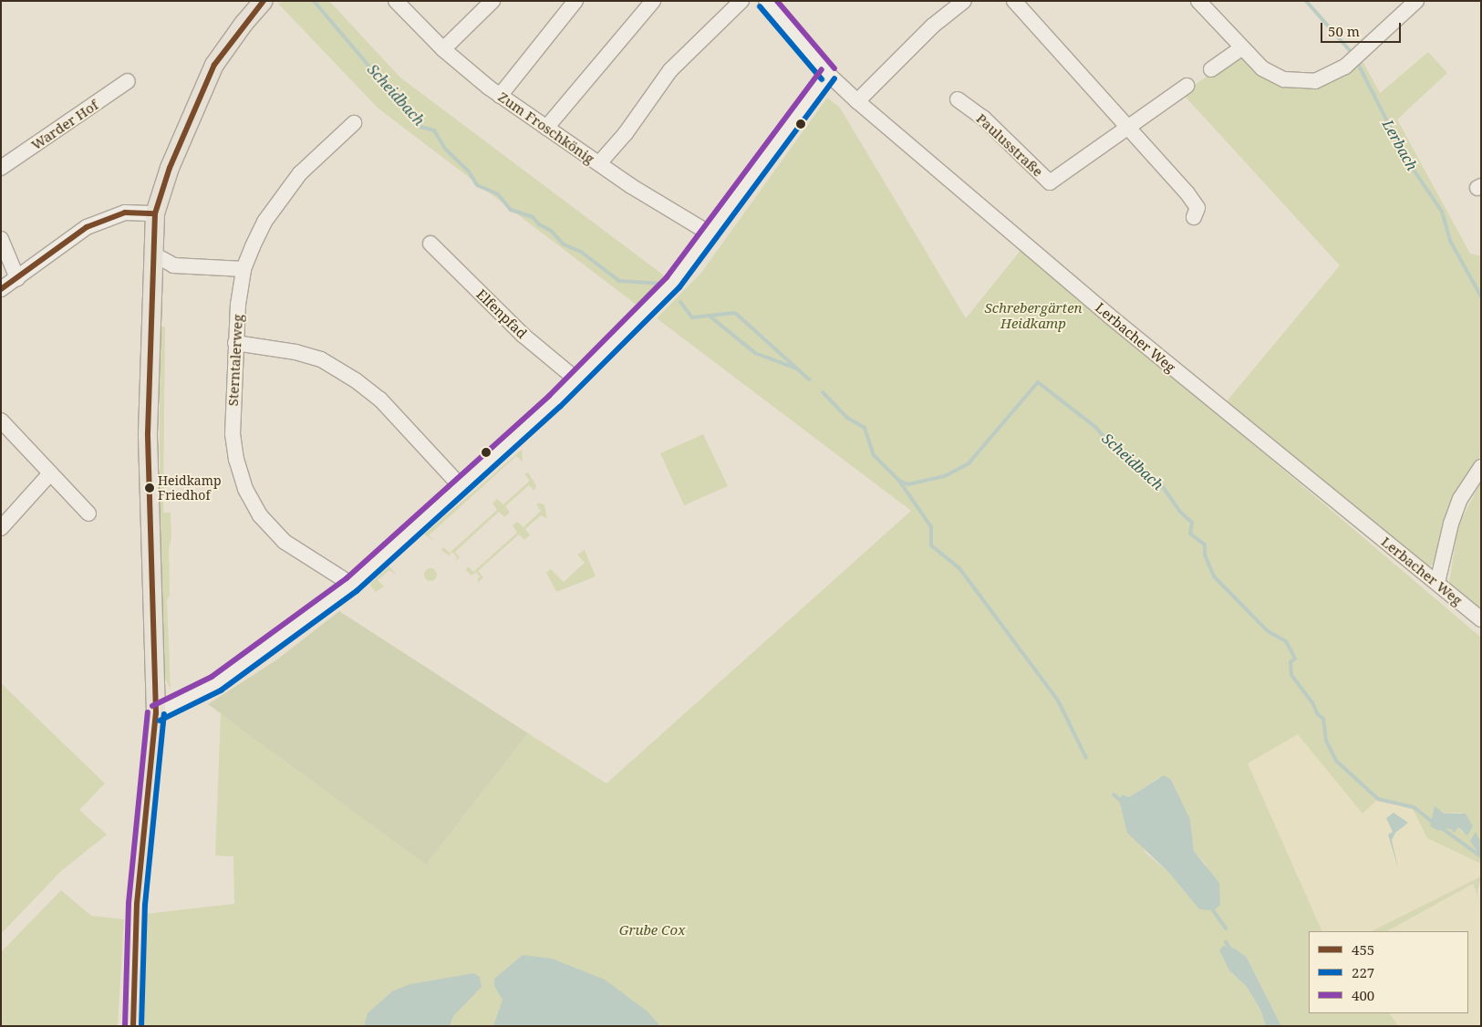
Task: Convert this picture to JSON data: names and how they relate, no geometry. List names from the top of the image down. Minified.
{"streets":{"street":["Warder Hof","Zum Froschkönig","Paulusstraße","Elfenpfad","Lerbacher Weg","Sterntalerweg"]},"water":["Scheidbach","Lerbach"],"parks":["Schrebergärten Heidkamp","Grube Cox"],"places":["Heidkamp Friedhof"],"lines":["transit line 455","transit line 400","transit line 227"],"legend":["455","227","400"],"scale_bar":"50 m"}
